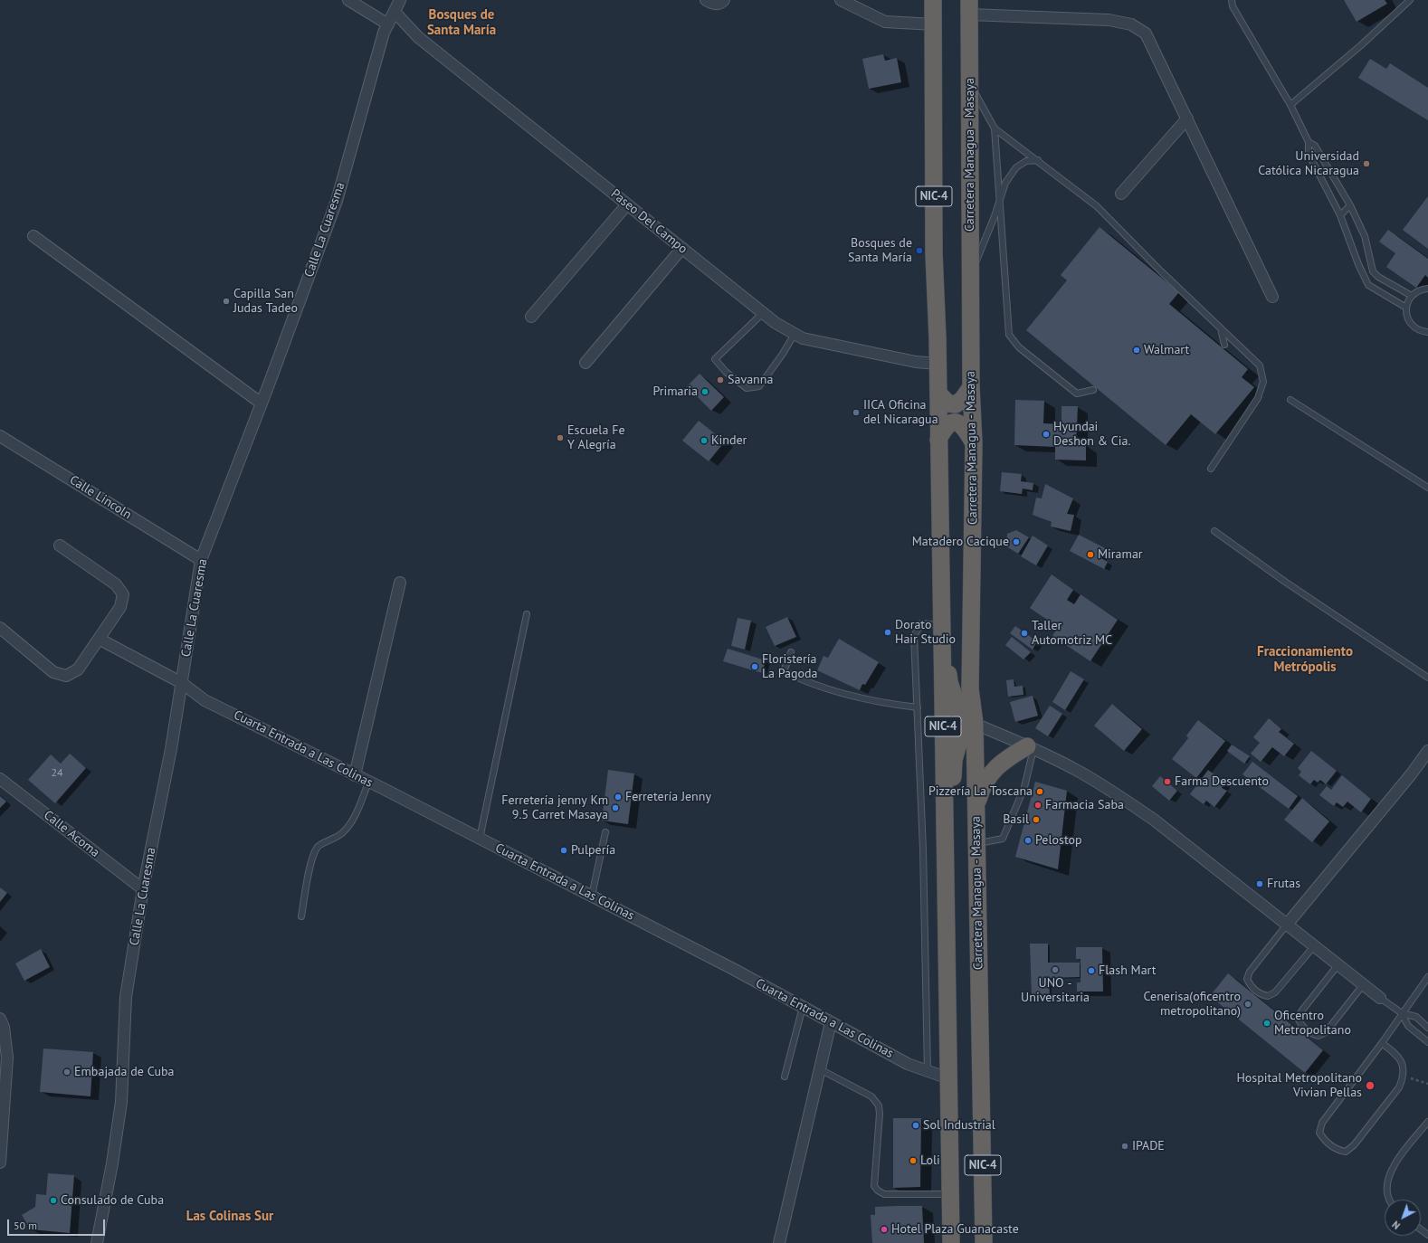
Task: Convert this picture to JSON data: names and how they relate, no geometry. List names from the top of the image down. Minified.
{"streets":{"highway":["Carretera Managua - Masaya","NIC-4"],"street":["Paseo Del Campo","Calle La Cuaresma","Calle Lincoln","Cuarta Entrada a Las Colinas","Calle Acoma"]},"crossings":[["NIC-4","Paseo Del Campo"],["NIC-4","Cuarta Entrada a Las Colinas"],["Paseo Del Campo","Calle La Cuaresma"],["Calle La Cuaresma","Calle Lincoln"],["Calle La Cuaresma","Cuarta Entrada a Las Colinas"],["Calle La Cuaresma","Calle Acoma"]],"districts":["Bosques de Santa María","Fraccionamiento Metrópolis","Las Colinas Sur"],"places":["Universidad Católica Nicaragua","Bosques de Santa María","Capilla San Judas Tadeo","Walmart","Savanna","Primaria","IICA Oficina del Nicaragua","Hyundai Deshon & Cia.","Escuela Fe Y Alegría","Kinder","Matadero Cacique","Miramar","Dorato Hair Studio","Taller Automotriz MC","Floristería La Pagoda","Farma Descuento","Pizzería La Toscana","Ferretería Jenny","Farmacia Saba","Ferretería jenny Km 9.5 Carret Masaya","Basil","Pelostop","Pulpería","Frutas","UNO - Universitaria","Flash Mart","Cenerisa(oficentro metropolitano)","Oficentro Metropolitano","Embajada de Cuba","Hospital Metropolitano Vivian Pellas","Sol Industrial","IPADE","Loli","Consulado de Cuba","Hotel Plaza Guanacaste"],"house_numbers":["24"],"scale_bar":"50 m","north":"bottom left"}
